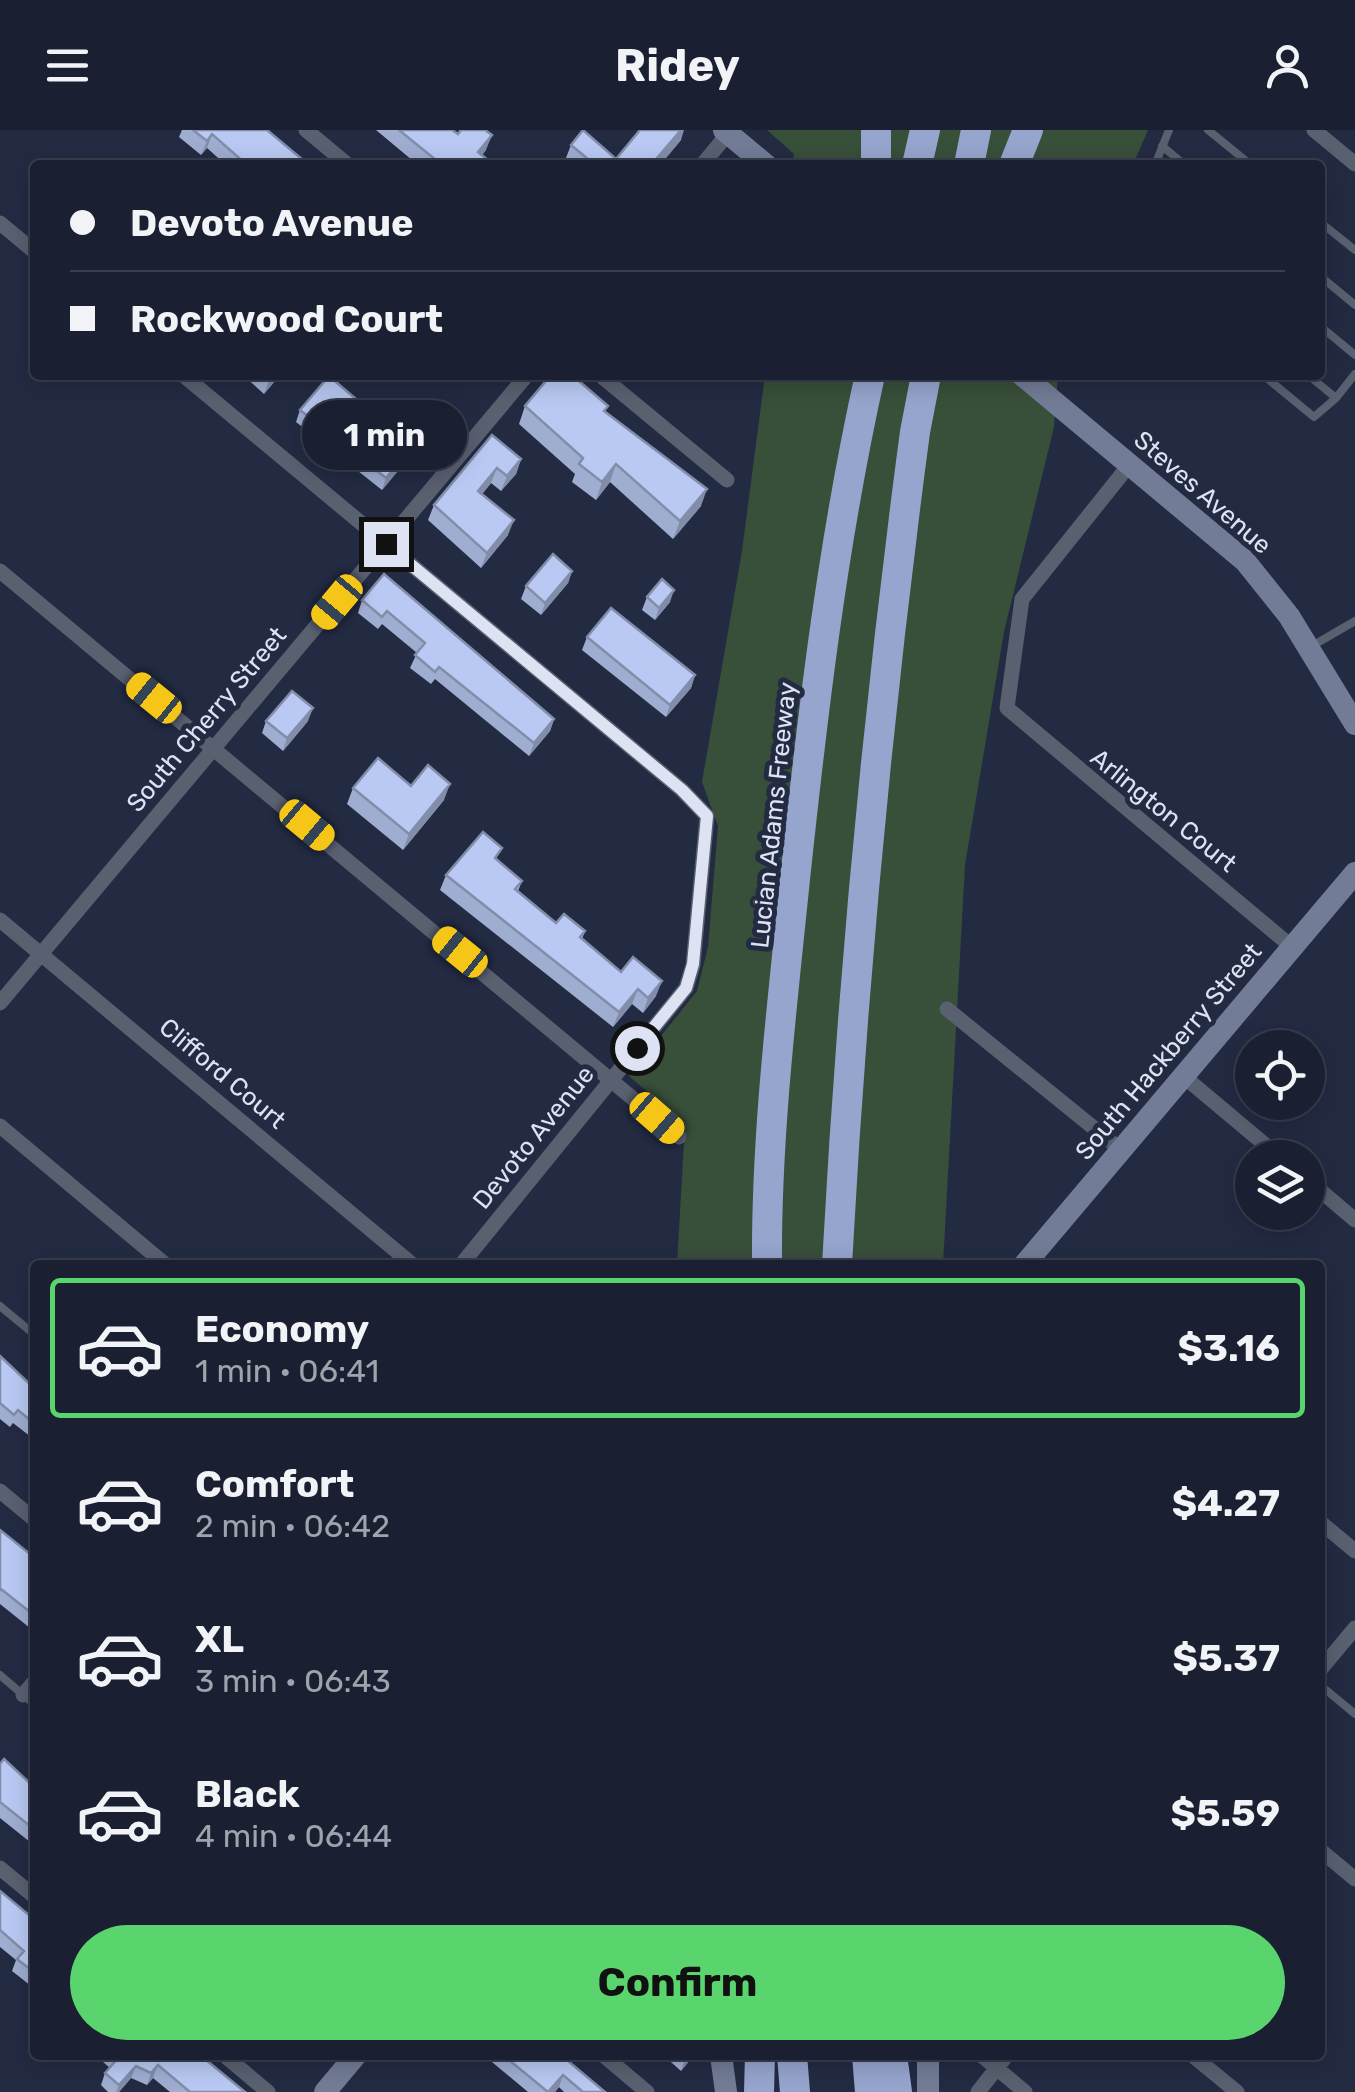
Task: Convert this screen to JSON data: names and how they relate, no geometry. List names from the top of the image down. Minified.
{"streets":{"highway":["Lucian Adams Freeway"],"main road":["Steves Avenue","South Hackberry Street"],"street":["South Cherry Street","Arlington Court","Clifford Court","Devoto Avenue"]},"crossings":[["Steves Avenue","Arlington Court"],["South Cherry Street","Clifford Court"],["South Cherry Street","Devoto Avenue"],["Arlington Court","South Hackberry Street"]],"page":{"header":"Ridey","banner":["Devoto Avenue","Rockwood Court"],"bubble":"1 min","list":[{"name":"Economy","note":"1 min · 06:41","value":"$3.16"},{"name":"Comfort","note":"2 min · 06:42","value":"$4.27"},{"name":"XL","note":"3 min · 06:43","value":"$5.37"},{"name":"Black","note":"4 min · 06:44","value":"$5.59"}],"buttons":"Confirm"}}
